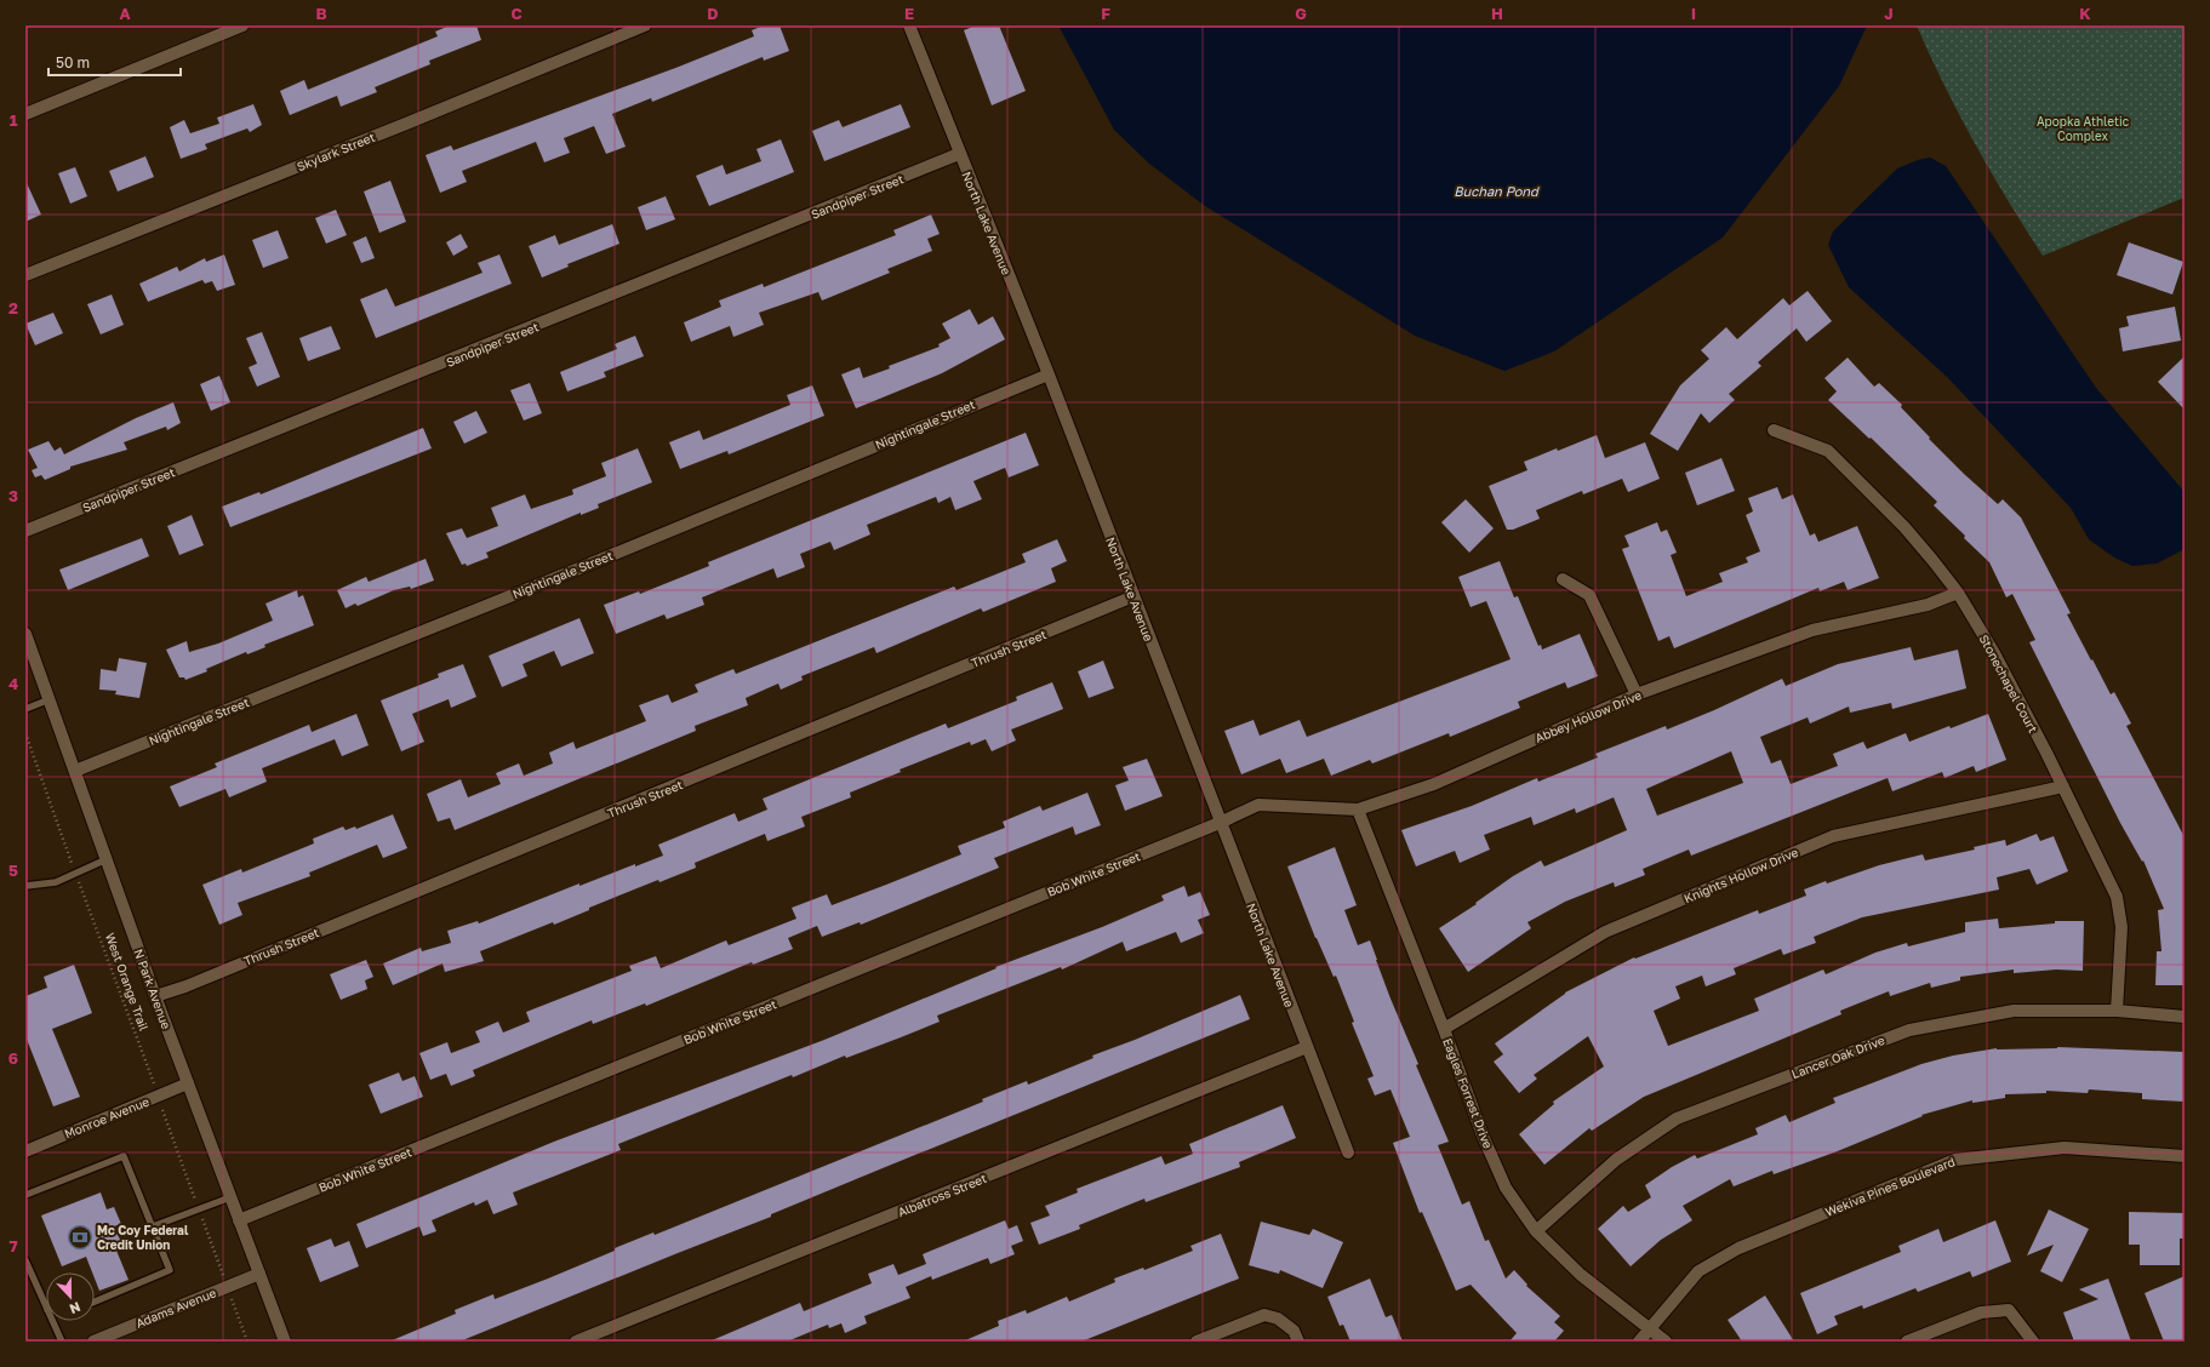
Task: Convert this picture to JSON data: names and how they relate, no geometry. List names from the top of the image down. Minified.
{"streets":{"street":["Skylark Street","Sandpiper Street","North Lake Avenue","Nightingale Street","Thrush Street","Stonechapel Court","Abbey Hollow Drive","Bob White Street","Knights Hollow Drive","N Park Avenue","Lancer Oak Drive","Eagles Forrest Drive","Monroe Avenue","Wekiva Pines Boulevard","Albatross Street","Adams Avenue"],"path":["West Orange Trail"]},"crossings":[["Sandpiper Street","North Lake Avenue"],["North Lake Avenue","Nightingale Street"],["North Lake Avenue","Thrush Street"],["North Lake Avenue","Abbey Hollow Drive"],["North Lake Avenue","Bob White Street"],["North Lake Avenue","Albatross Street"],["Nightingale Street","N Park Avenue"],["Thrush Street","N Park Avenue"],["Stonechapel Court","Abbey Hollow Drive"],["Stonechapel Court","Knights Hollow Drive"],["Stonechapel Court","Lancer Oak Drive"],["Abbey Hollow Drive","Bob White Street"],["Abbey Hollow Drive","Eagles Forrest Drive"],["Bob White Street","N Park Avenue"],["Knights Hollow Drive","Eagles Forrest Drive"],["N Park Avenue","Monroe Avenue"],["N Park Avenue","Adams Avenue"],["Lancer Oak Drive","Eagles Forrest Drive"],["Eagles Forrest Drive","Wekiva Pines Boulevard"]],"water":["Buchan Pond"],"parks":["Apopka Athletic Complex"],"places":{"bank":["Mc Coy Federal Credit Union"]},"scale_bar":"50 m","north":"bottom","grid":{"columns":["A","B","C","D","E","F","G","H","I","J","K"],"rows":["1","2","3","4","5","6","7"]}}
